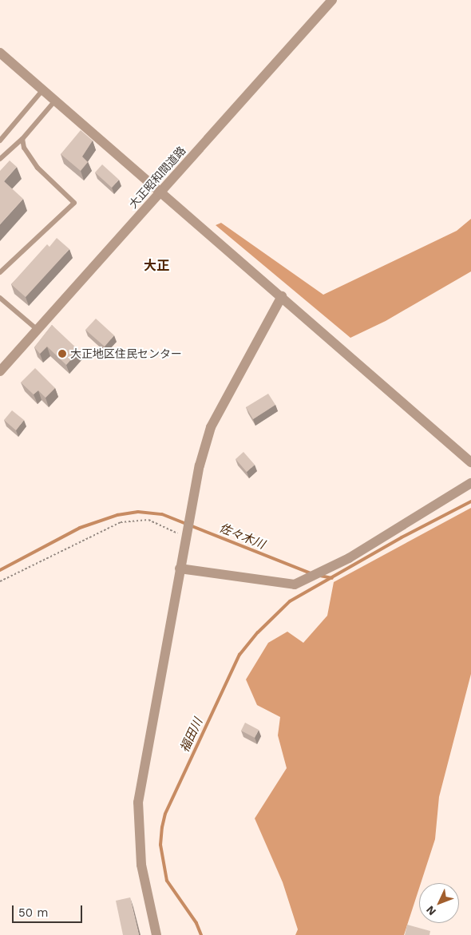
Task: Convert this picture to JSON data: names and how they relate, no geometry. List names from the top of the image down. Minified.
{"streets":{"street":["大正昭和間道路"]},"districts":["大正"],"water":["佐々木川","福田川"],"places":["大正地区住民センター"],"scale_bar":"50 m","north":"bottom left"}
